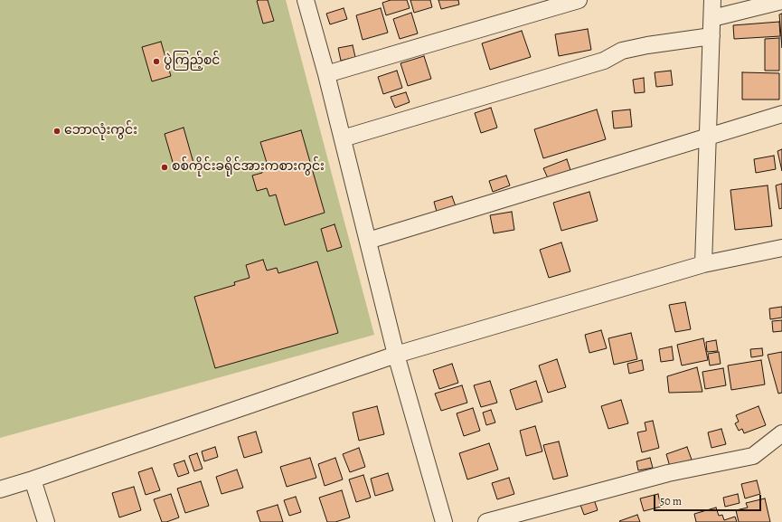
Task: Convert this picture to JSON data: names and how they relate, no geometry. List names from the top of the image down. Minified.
{"places":["ပွဲကြည့်စင်","ဘောလုံးကွင်း","စစ်ကိုင်းခရိုင်အားကစားကွင်း"],"scale_bar":"50 m"}
